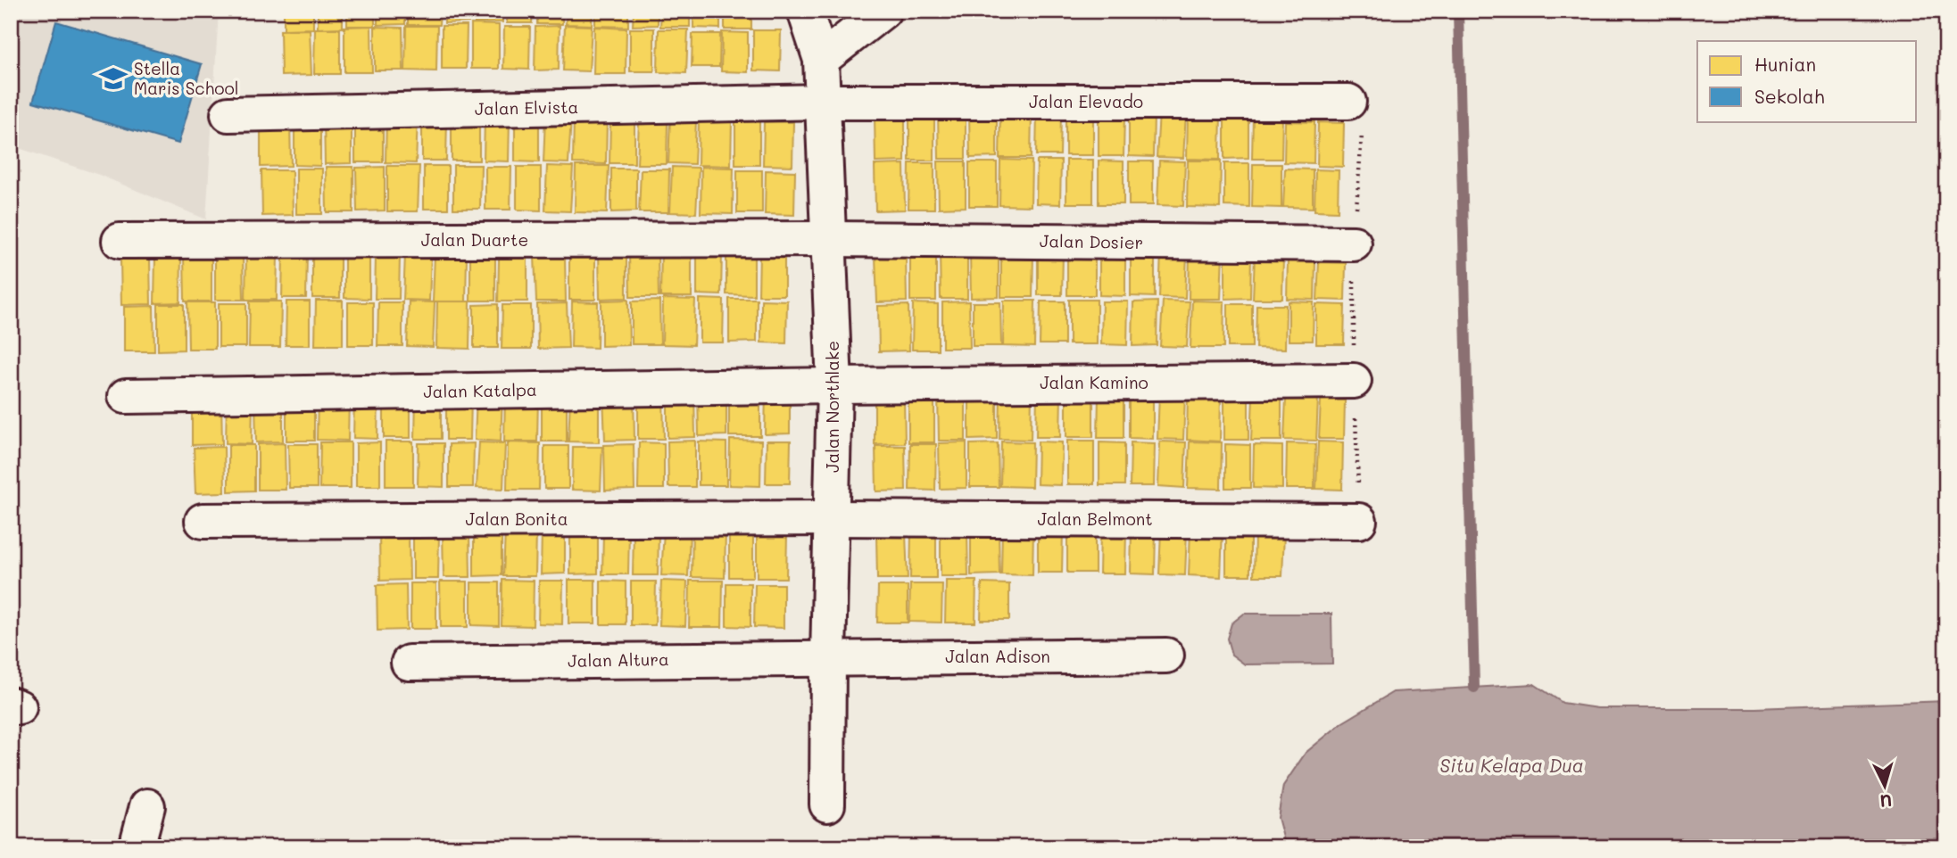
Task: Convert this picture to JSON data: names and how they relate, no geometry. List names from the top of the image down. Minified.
{"streets":{"street":["Jalan Elevado","Jalan Elvista","Jalan Duarte","Jalan Dosier","Jalan Kamino","Jalan Katalpa","Jalan Northlake","Jalan Bonita","Jalan Belmont","Jalan Adison","Jalan Altura"]},"crossings":[["Jalan Elevado","Jalan Elvista"],["Jalan Elevado","Jalan Northlake"],["Jalan Elvista","Jalan Northlake"],["Jalan Duarte","Jalan Dosier"],["Jalan Duarte","Jalan Northlake"],["Jalan Dosier","Jalan Northlake"],["Jalan Kamino","Jalan Katalpa"],["Jalan Kamino","Jalan Northlake"],["Jalan Katalpa","Jalan Northlake"],["Jalan Northlake","Jalan Bonita"],["Jalan Northlake","Jalan Belmont"],["Jalan Northlake","Jalan Adison"],["Jalan Northlake","Jalan Altura"],["Jalan Bonita","Jalan Belmont"],["Jalan Adison","Jalan Altura"]],"water":["Situ Kelapa Dua"],"places":{"school or university":["Stella Maris School"]},"legend":["Hunian","Sekolah"],"north":"bottom"}
